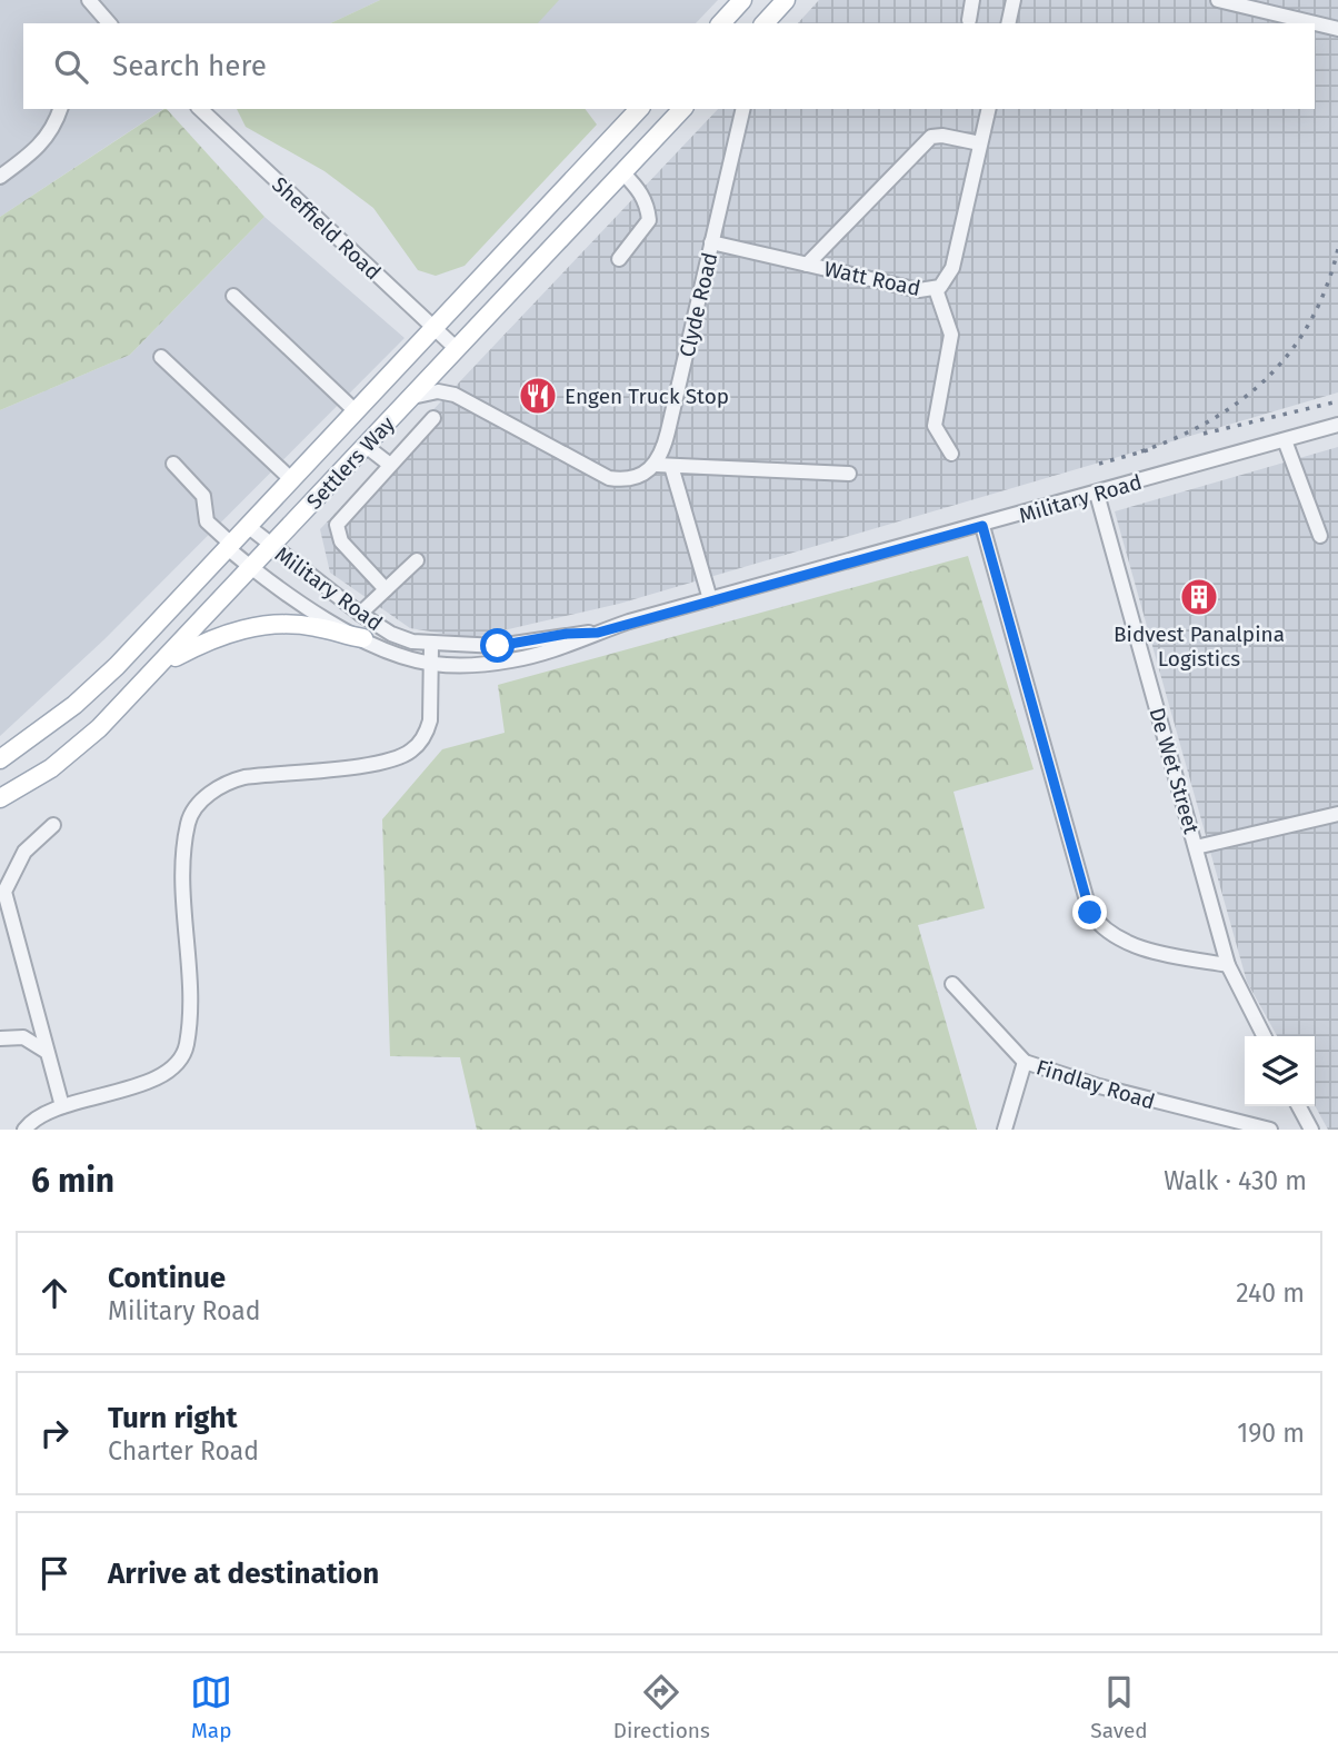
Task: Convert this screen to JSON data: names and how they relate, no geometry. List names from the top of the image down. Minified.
{"streets":{"main road":["Settlers Way"],"street":["Sheffield Road","Watt Road","Clyde Road","Military Road","De Wet Street","Findlay Road"]},"crossings":[["Sheffield Road","Settlers Way"],["Watt Road","Clyde Road"],["Settlers Way","Military Road"],["Military Road","De Wet Street"]],"places":{"restaurant":["Engen Truck Stop"],"building":["Bidvest Panalpina Logistics"]},"page":{"search":"Search here","heading":["6 min","Walk · 430 m"],"list":[["Continue","Military Road","240 m"],["Turn right","Charter Road","190 m"],"Arrive at destination"],"nav":["Map","Directions","Saved"]}}
